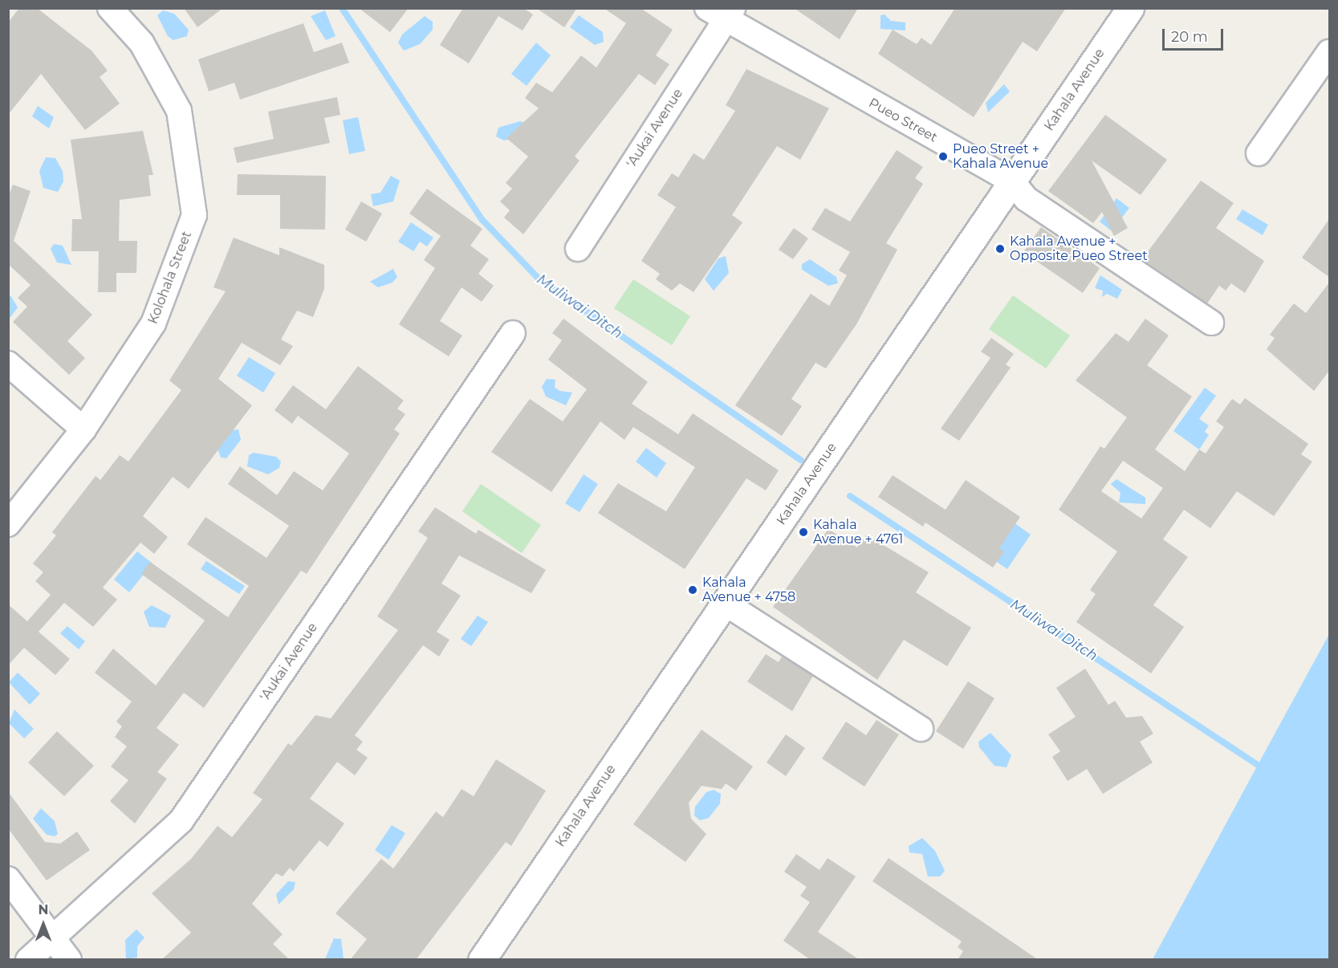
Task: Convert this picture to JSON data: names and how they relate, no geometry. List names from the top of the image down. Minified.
{"streets":{"street":["Kahala Avenue","Pueo Street","ʻAukai Avenue","Kolohala Street"]},"crossings":[["Kahala Avenue","Pueo Street"],["Pueo Street","ʻAukai Avenue"]],"water":["Muliwai Ditch"],"places":["Pueo Street + Kahala Avenue","Kahala Avenue + Opposite Pueo Street","Kahala Avenue + 4761","Kahala Avenue + 4758"],"scale_bar":"20 m","north":"top"}
